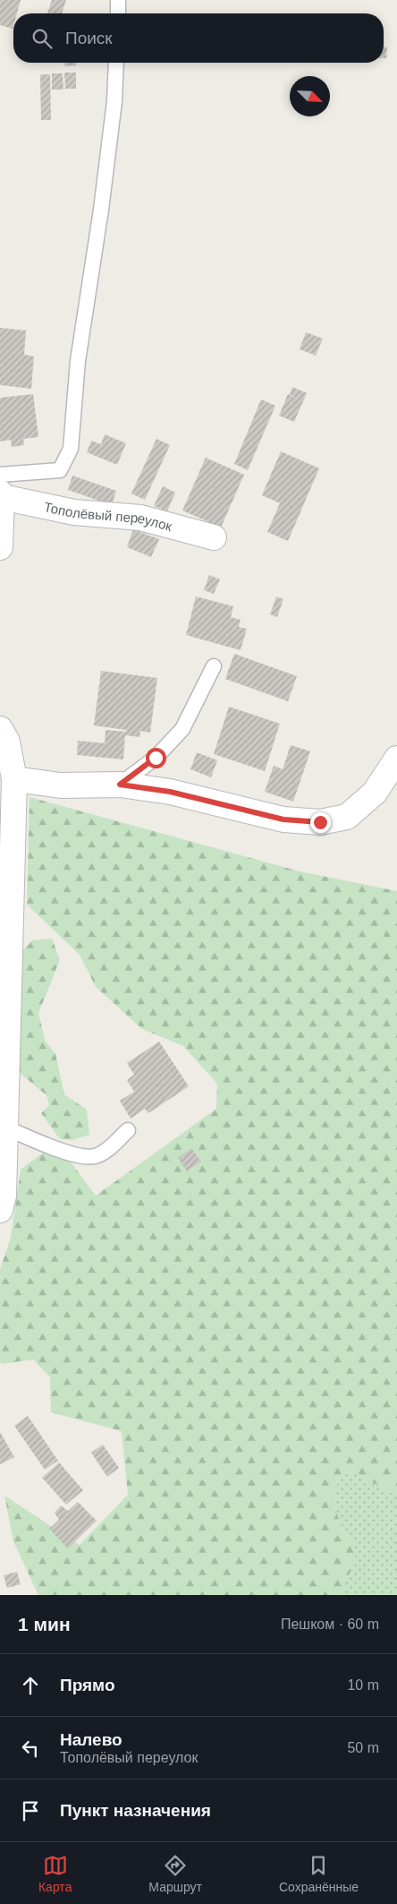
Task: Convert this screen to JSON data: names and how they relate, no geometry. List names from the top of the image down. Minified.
{"streets":{"street":["Тополёвый переулок"]},"north":"bottom right","page":{"search":"Поиск","heading":["1 мин","Пешком · 60 m"],"list":[["Прямо","10 m"],["Налево","Тополёвый переулок","50 m"],"Пункт назначения"],"nav":["Карта","Маршрут","Сохранённые"]}}
